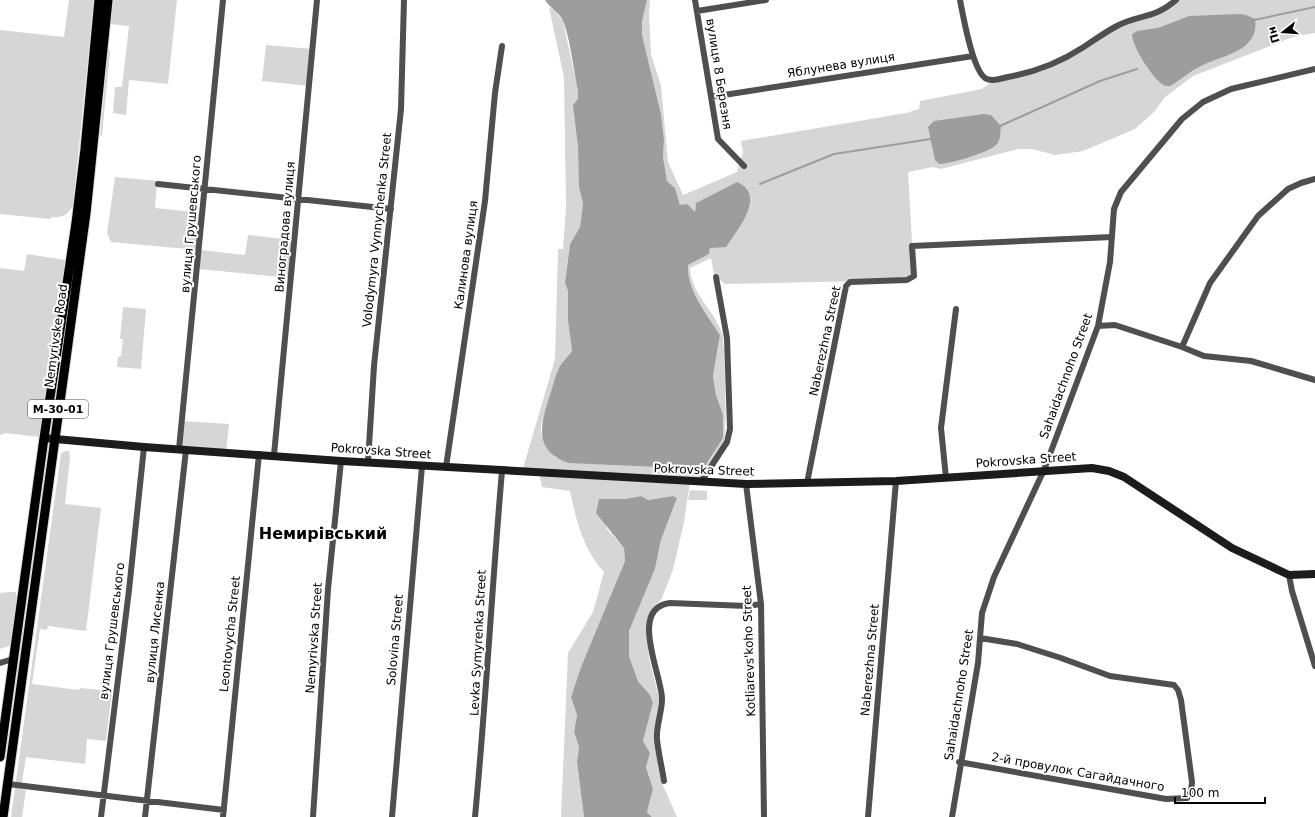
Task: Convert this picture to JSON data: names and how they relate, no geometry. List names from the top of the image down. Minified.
{"streets":{"main road":["Nemyrivske Road","М-30-01"],"street":["Яблунева вулиця","вулиця 8 Березня","вулиця Грушевського","Виноградова вулиця","Volodymyra Vynnychenka Street","Калинова вулиця","Naberezhna Street","Sahaidachnoho Street","Pokrovska Street","вулиця Лисенка","Leontovycha Street","Nemyrivska Street","Solovina Street","Levka Symyrenka Street","Kotliarevs'koho Street","2-й провулок Сагайдачного"]},"crossings":[["Яблунева вулиця","вулиця 8 Березня"],["вулиця Грушевського","Pokrovska Street"],["вулиця Грушевського","вулиця Лисенка"],["Виноградова вулиця","Pokrovska Street"],["Volodymyra Vynnychenka Street","Pokrovska Street"],["Калинова вулиця","Pokrovska Street"],["Nemyrivske Road","Pokrovska Street"],["Naberezhna Street","Sahaidachnoho Street"],["Naberezhna Street","Pokrovska Street"],["Sahaidachnoho Street","Pokrovska Street"],["Sahaidachnoho Street","2-й провулок Сагайдачного"],["Pokrovska Street","вулиця Лисенка"],["Pokrovska Street","Leontovycha Street"],["Pokrovska Street","Nemyrivska Street"],["Pokrovska Street","Solovina Street"],["Pokrovska Street","Levka Symyrenka Street"],["Pokrovska Street","Kotliarevs'koho Street"]],"districts":["Немирівський"],"scale_bar":"100 m","north":"left"}
